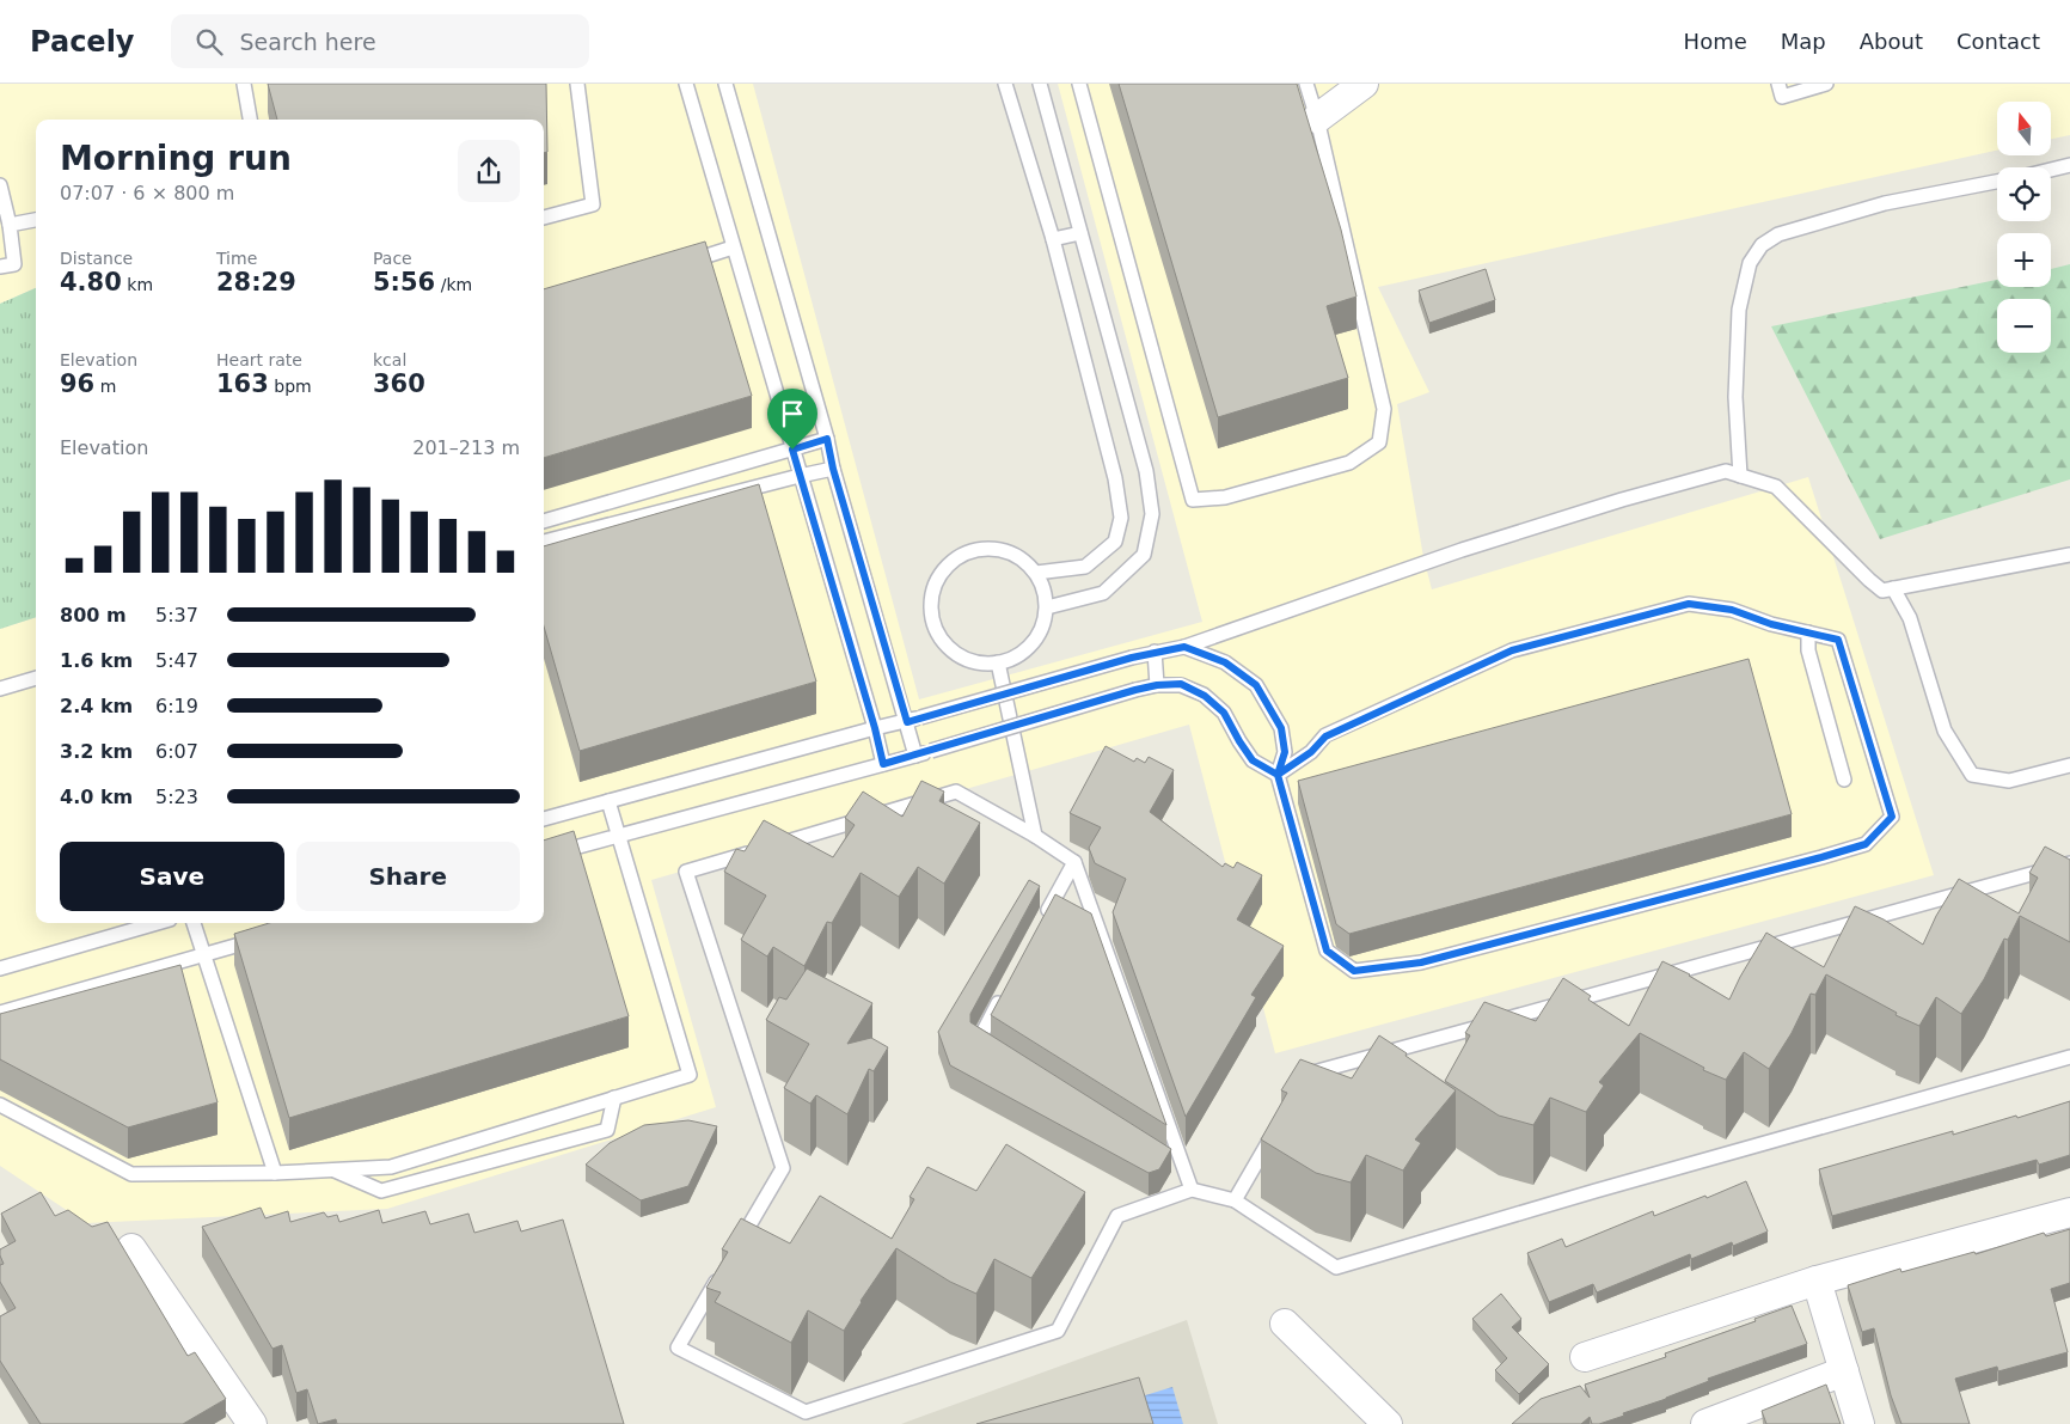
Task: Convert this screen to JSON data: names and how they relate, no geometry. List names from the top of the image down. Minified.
{"north":"top","page":{"header":"Pacely","search":"Search here","nav":["Home","Map","About","Contact"],"map_buttons":["+","−"],"heading":["Morning run","07:07 · 6 × 800 m"],"stats":[["Distance","4.80 km"],["Time","28:29"],["Pace","5:56 /km"],["Elevation","96 m"],["Heart rate","163 bpm"],["kcal","360"]],"chart":["Elevation","201–213 m"],"list":[{"name":"800 m","note":"5:37"},{"name":"1.6 km","note":"5:47"},{"name":"2.4 km","note":"6:19"},{"name":"3.2 km","note":"6:07"},{"name":"4.0 km","note":"5:23"}],"buttons":["Save","Share"]}}
